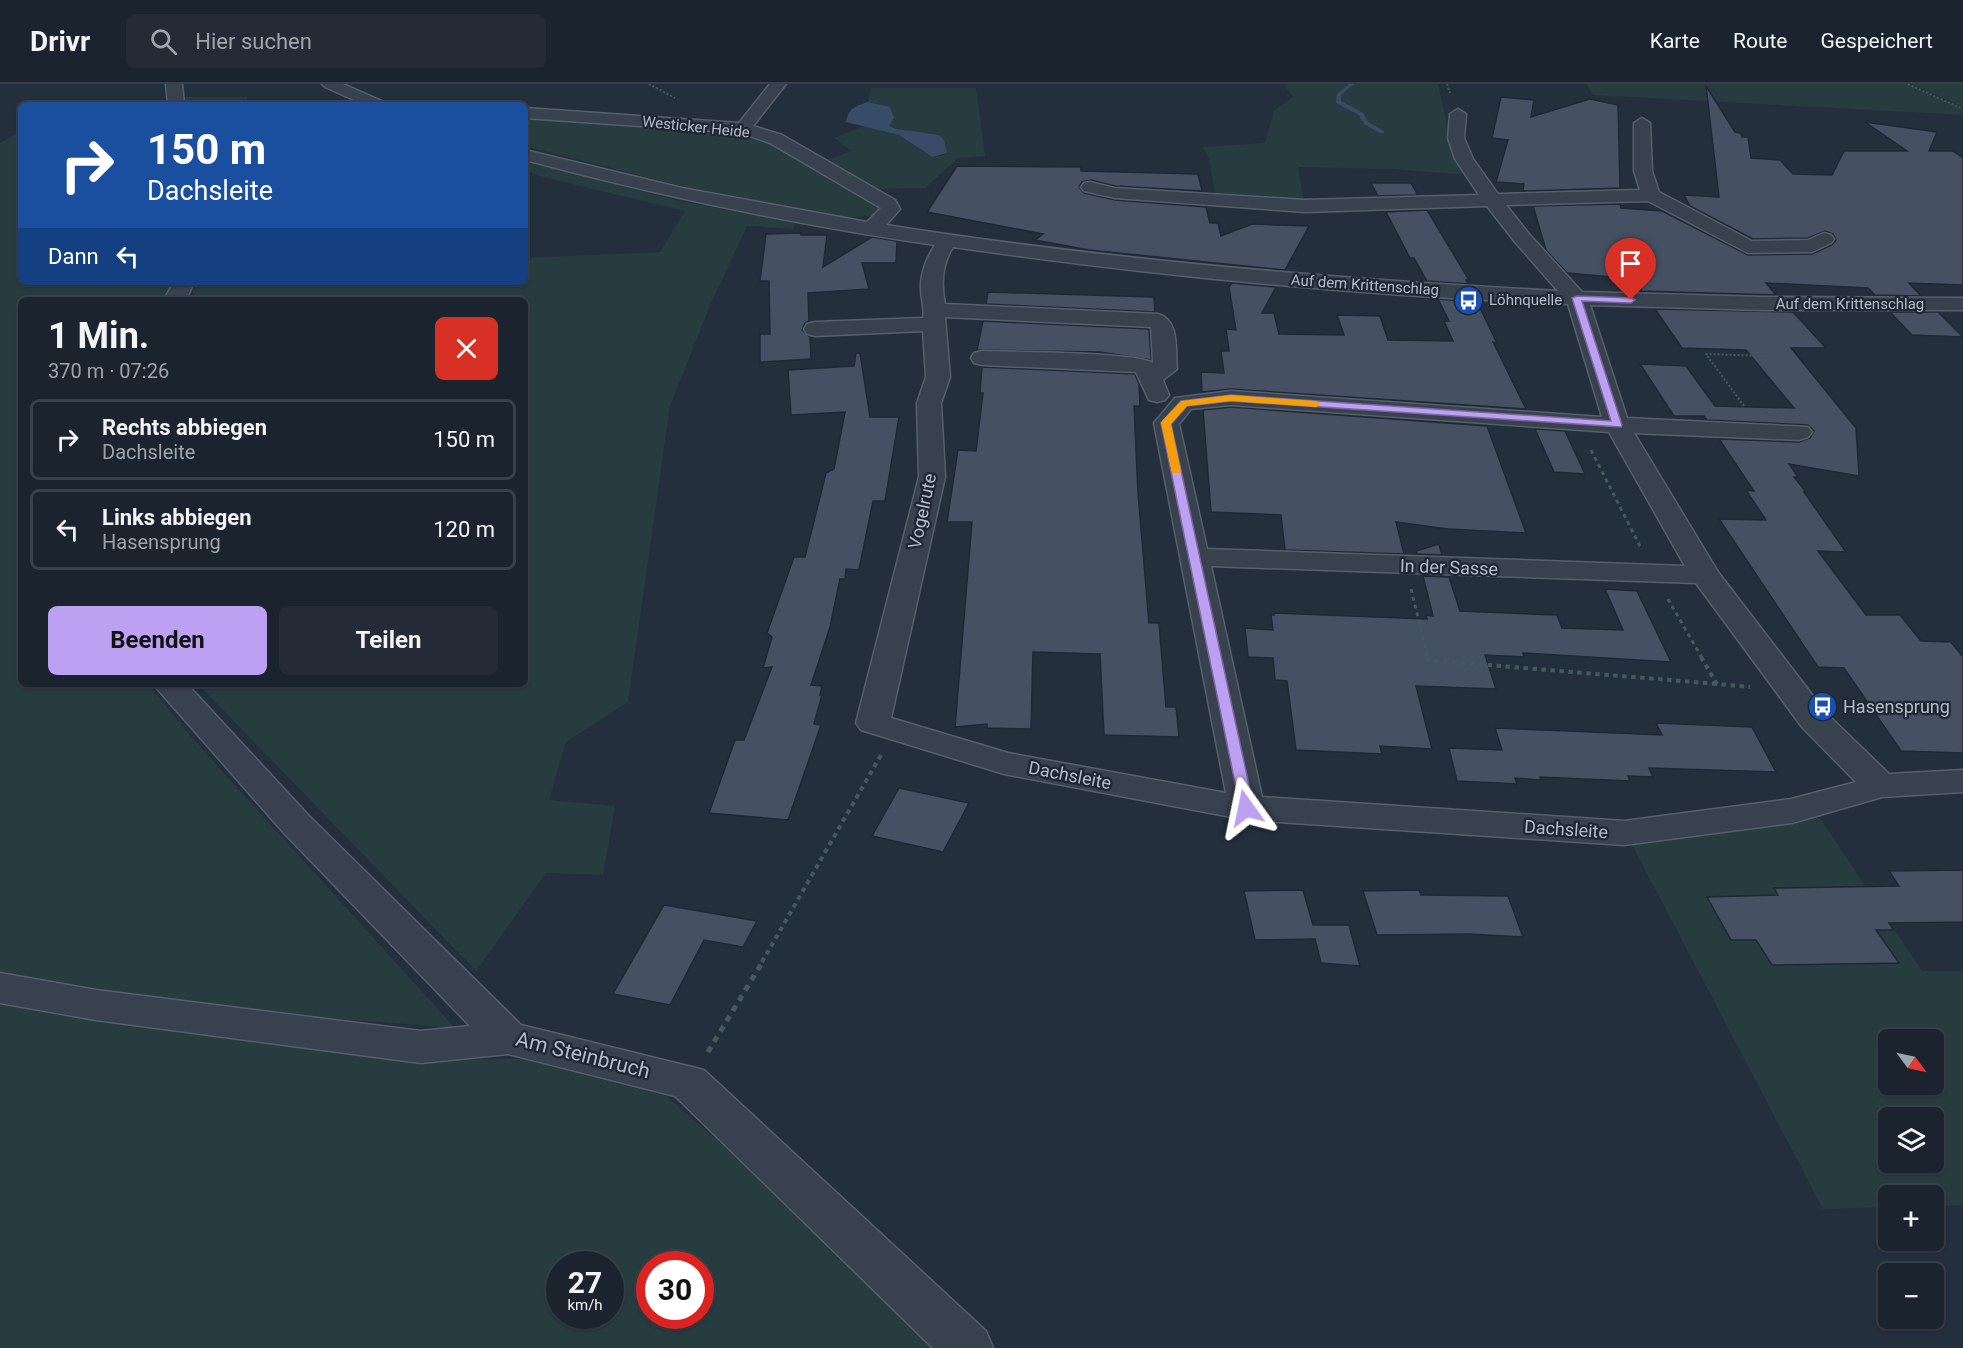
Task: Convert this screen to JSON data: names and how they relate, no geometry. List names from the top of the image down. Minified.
{"streets":{"street":["Westicker Heide","Auf dem Krittenschlag","Vogelrute","In der Sasse","Dachsleite","Am Steinbruch"]},"crossings":[["Auf dem Krittenschlag","Vogelrute"],["Vogelrute","Dachsleite"]],"places":{"bus stop":["Löhnquelle","Hasensprung"]},"north":"bottom right","page":{"header":"Drivr","search":"Hier suchen","nav":["Karte","Route","Gespeichert"],"turn":["150 m","Dachsleite"],"then":"Dann","heading":["1 Min.","370 m · 07:26"],"list":[{"name":"Rechts abbiegen","note":"Dachsleite","value":"150 m"},{"name":"Links abbiegen","note":"Hasensprung","value":"120 m"}],"buttons":["Beenden","Teilen"],"map_buttons":["+","−"],"speed":"27 km/h","limit":"30"}}
